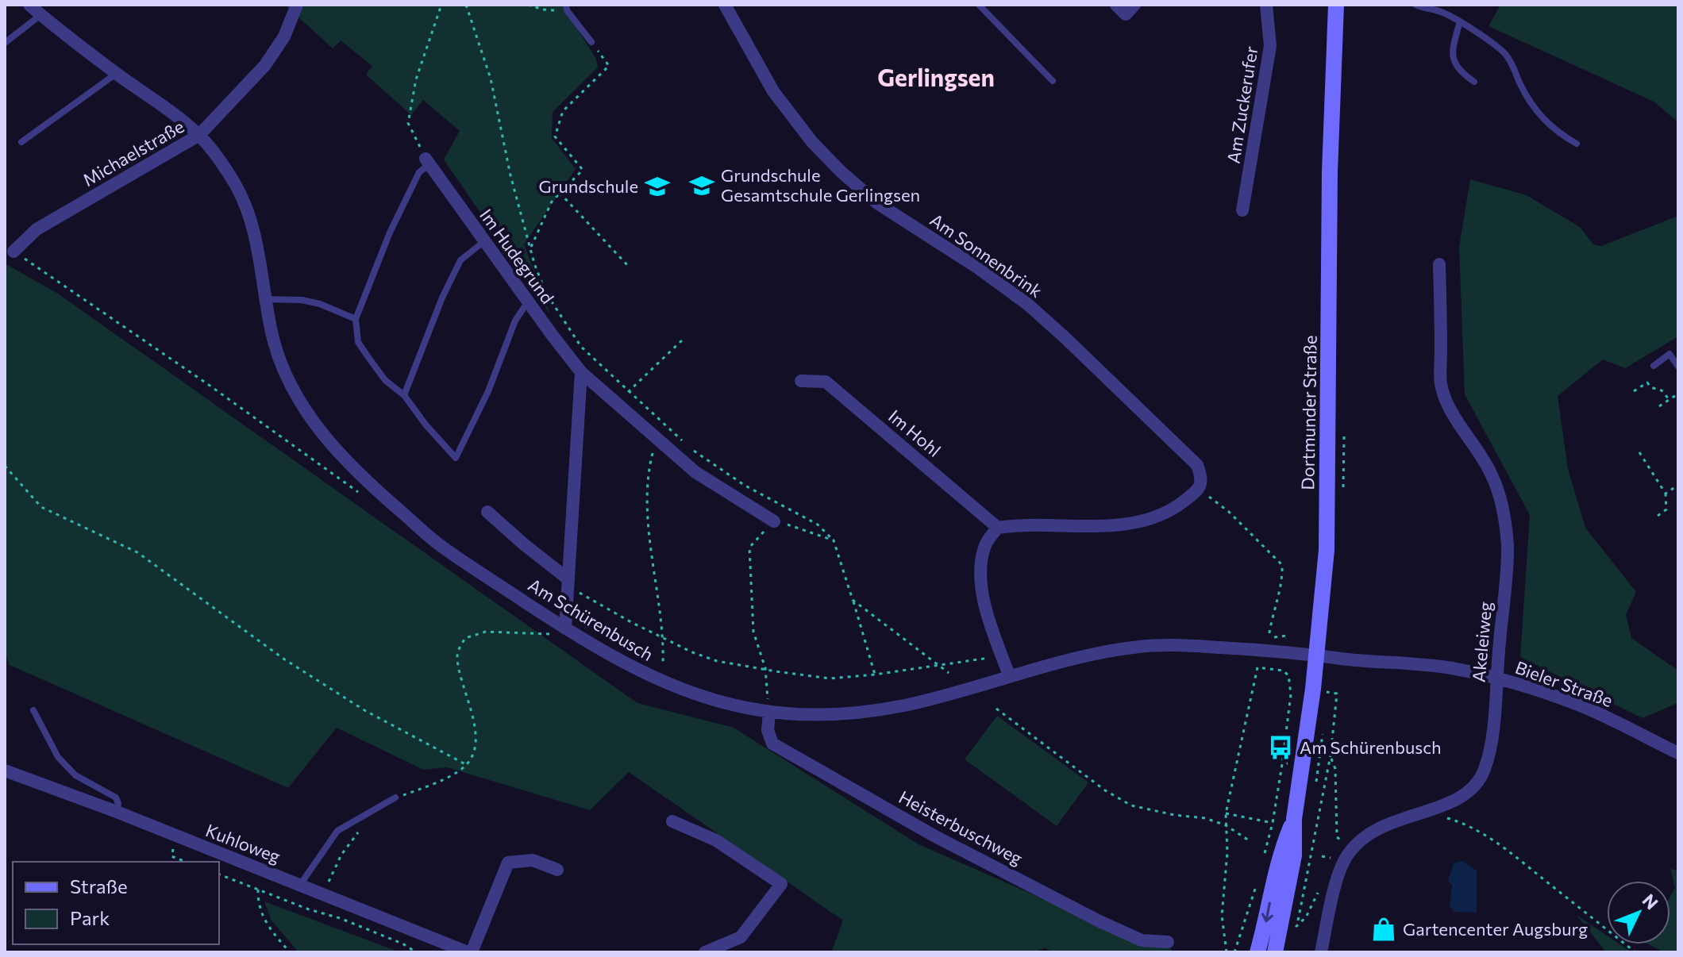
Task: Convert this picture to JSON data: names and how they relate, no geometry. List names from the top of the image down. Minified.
{"streets":{"main road":["Dortmunder Straße"],"street":["Am Zuckerufer","Michaelstraße","Am Sonnenbrink","Im Hudegrund","Im Hohl","Am Schürenbusch","Akeleiweg","Bieler Straße","Heisterbuschweg","Kuhloweg"]},"crossings":[["Michaelstraße","Am Schürenbusch"],["Dortmunder Straße","Am Schürenbusch"],["Dortmunder Straße","Bieler Straße"],["Am Schürenbusch","Bieler Straße"],["Am Schürenbusch","Heisterbuschweg"],["Akeleiweg","Bieler Straße"]],"districts":["Gerlingsen"],"places":{"school or university":["Grundschule Gesamtschule Gerlingsen","Grundschule"],"bus stop":["Am Schürenbusch"],"shop":["Gartencenter Augsburg"]},"legend":["Straße","Park"],"north":"top right"}
